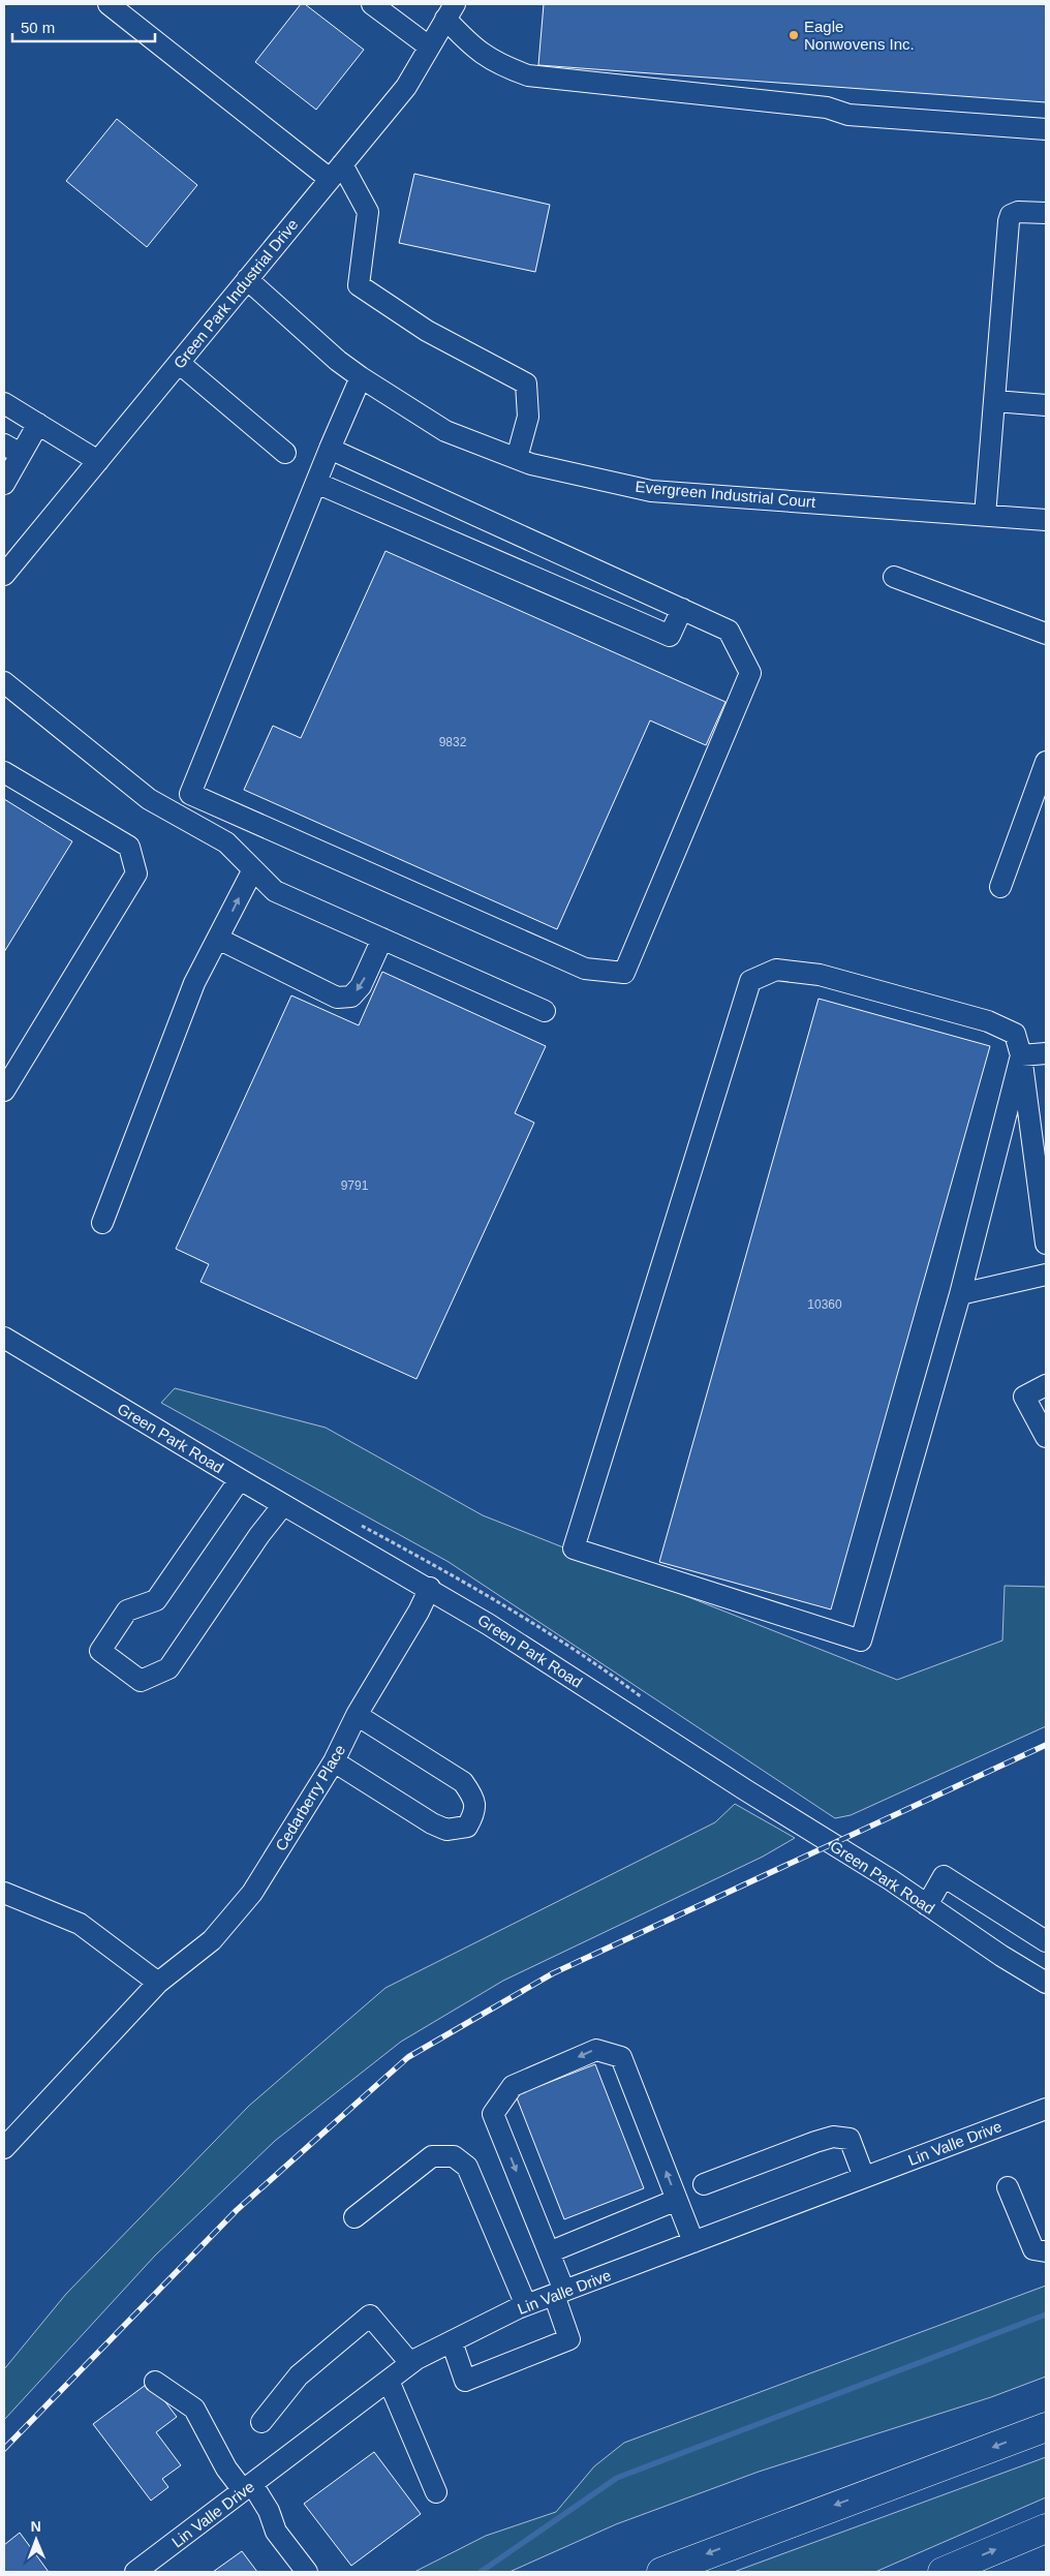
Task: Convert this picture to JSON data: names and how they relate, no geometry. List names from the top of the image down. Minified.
{"streets":{"street":["Green Park Industrial Drive","Evergreen Industrial Court","Green Park Road","Cedarberry Place","Lin Valle Drive"]},"crossings":[["Green Park Industrial Drive","Evergreen Industrial Court"],["Green Park Road","Cedarberry Place"]],"places":["Eagle Nonwovens Inc."],"house_numbers":["9832","9791","10360"],"scale_bar":"50 m","north":"top"}
